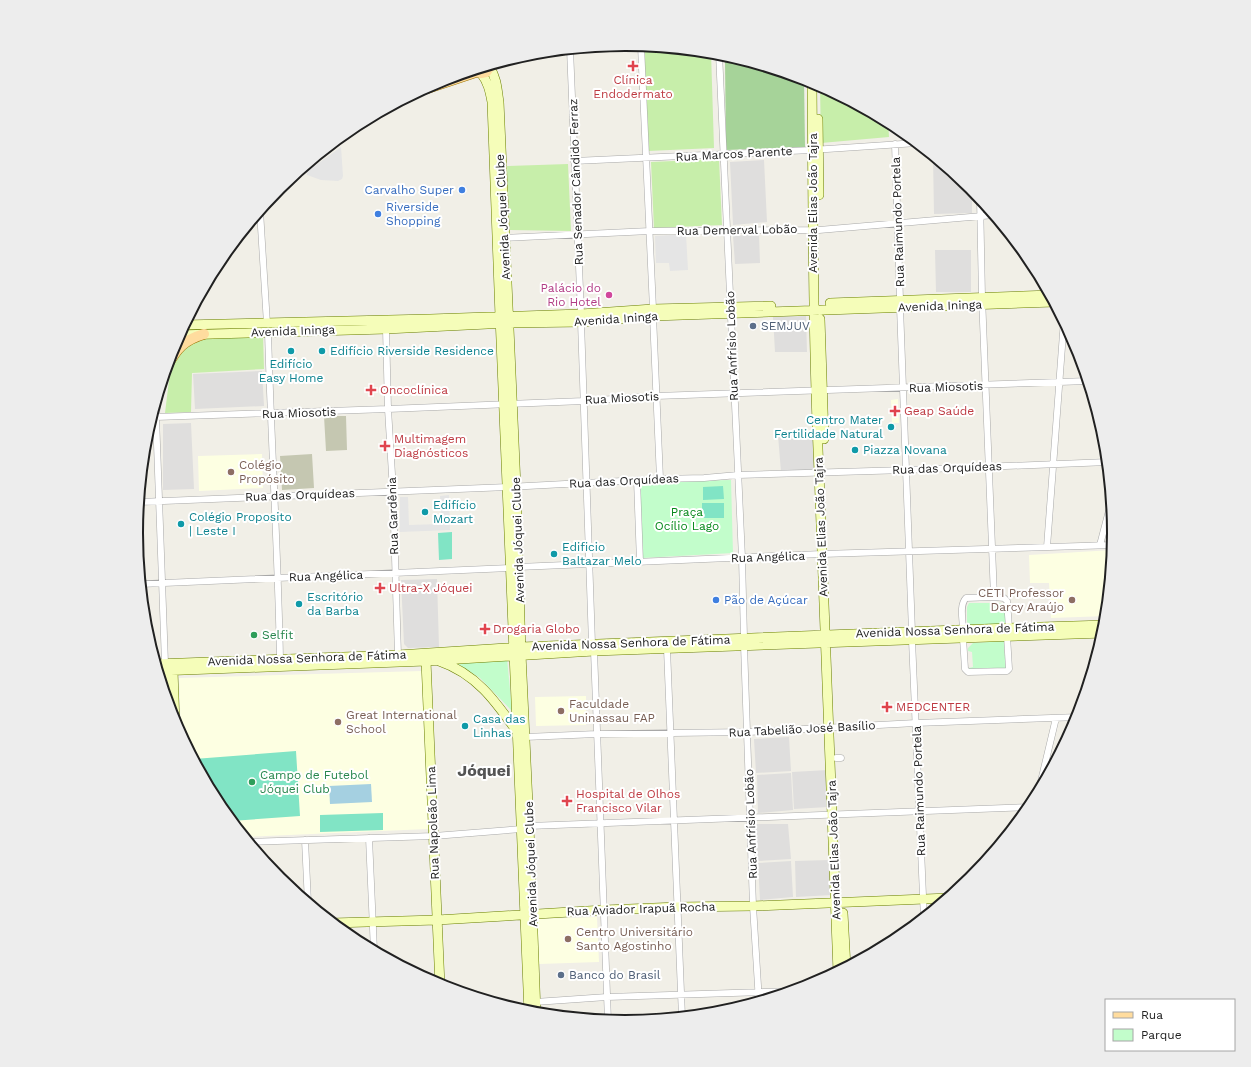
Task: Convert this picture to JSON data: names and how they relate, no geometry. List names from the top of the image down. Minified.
{"streets":{"main road":["Avenida Elias João Tajra","Avenida Jóquei Clube","Avenida Ininga","Avenida Nossa Senhora de Fátima","Rua Napoleão Lima","Rua Aviador Irapuã Rocha"],"street":["Rua Marcos Parente","Rua Senador Cândido Ferraz","Rua Raimundo Portela","Rua Demerval Lobão","Rua Anfrísio Lobão","Rua Miosotis","Rua das Orquídeas","Rua Gardênia","Rua Angélica","Rua Tabelião José Basílio"]},"crossings":[["Rua Marcos Parente","Rua Senador Cândido Ferraz"],["Rua Marcos Parente","Avenida Elias João Tajra"],["Rua Marcos Parente","Rua Raimundo Portela"],["Rua Marcos Parente","Rua Anfrísio Lobão"],["Rua Senador Cândido Ferraz","Rua Demerval Lobão"],["Rua Senador Cândido Ferraz","Avenida Ininga"],["Rua Senador Cândido Ferraz","Rua Miosotis"],["Rua Senador Cândido Ferraz","Rua das Orquídeas"],["Rua Senador Cândido Ferraz","Rua Angélica"],["Rua Senador Cândido Ferraz","Avenida Nossa Senhora de Fátima"],["Rua Senador Cândido Ferraz","Rua Tabelião José Basílio"],["Rua Senador Cândido Ferraz","Rua Aviador Irapuã Rocha"],["Avenida Elias João Tajra","Rua Demerval Lobão"],["Avenida Elias João Tajra","Avenida Ininga"],["Avenida Elias João Tajra","Rua Miosotis"],["Avenida Elias João Tajra","Rua das Orquídeas"],["Avenida Elias João Tajra","Rua Angélica"],["Avenida Elias João Tajra","Avenida Nossa Senhora de Fátima"],["Avenida Elias João Tajra","Rua Tabelião José Basílio"],["Avenida Elias João Tajra","Rua Aviador Irapuã Rocha"],["Avenida Jóquei Clube","Rua Demerval Lobão"],["Avenida Jóquei Clube","Avenida Ininga"],["Avenida Jóquei Clube","Rua Miosotis"],["Avenida Jóquei Clube","Rua das Orquídeas"],["Avenida Jóquei Clube","Rua Angélica"],["Avenida Jóquei Clube","Avenida Nossa Senhora de Fátima"],["Avenida Jóquei Clube","Rua Tabelião José Basílio"],["Avenida Jóquei Clube","Rua Aviador Irapuã Rocha"],["Rua Raimundo Portela","Rua Demerval Lobão"],["Rua Raimundo Portela","Avenida Ininga"],["Rua Raimundo Portela","Rua Miosotis"],["Rua Raimundo Portela","Rua das Orquídeas"],["Rua Raimundo Portela","Rua Angélica"],["Rua Raimundo Portela","Avenida Nossa Senhora de Fátima"],["Rua Raimundo Portela","Rua Tabelião José Basílio"],["Rua Raimundo Portela","Rua Aviador Irapuã Rocha"],["Rua Demerval Lobão","Rua Anfrísio Lobão"],["Avenida Ininga","Rua Anfrísio Lobão"],["Avenida Ininga","Rua Gardênia"],["Rua Anfrísio Lobão","Rua Miosotis"],["Rua Anfrísio Lobão","Rua das Orquídeas"],["Rua Anfrísio Lobão","Rua Angélica"],["Rua Anfrísio Lobão","Avenida Nossa Senhora de Fátima"],["Rua Anfrísio Lobão","Rua Tabelião José Basílio"],["Rua Anfrísio Lobão","Rua Aviador Irapuã Rocha"],["Rua Miosotis","Rua Gardênia"],["Rua das Orquídeas","Rua Gardênia"],["Rua Gardênia","Rua Angélica"],["Rua Gardênia","Avenida Nossa Senhora de Fátima"],["Avenida Nossa Senhora de Fátima","Rua Napoleão Lima"],["Rua Napoleão Lima","Rua Aviador Irapuã Rocha"]],"districts":["Jóquei"],"parks":["Praça Ocílio Lago"],"places":{"health":["Clínica Endodermato","Oncoclínica","Geap Saúde","Multimagem Diagnósticos","Ultra-X Jóquei","Drogaria Globo","MEDCENTER","Hospital de Olhos Francisco Vilar"],"other":["Carvalho Super","Riverside Shopping","Palácio do Rio Hotel","SEMJUV","Edifício Easy Home","Edifício Riverside Residence","Centro Mater Fertilidade Natural","Piazza Novana","Colégio Propósito","Edifício Mozart","Colégio Proposito | Leste I","Edificio Baltazar Melo","Pão de Açúcar","CETI Professor Darcy Araújo","Escritório da Barba","Selfit","Faculdade Uninassau FAP","Great International School","Casa das Linhas","Campo de Futebol Jóquei Club","Centro Universitário Santo Agostinho","Banco do Brasil"]},"legend":["Rua","Parque"]}
